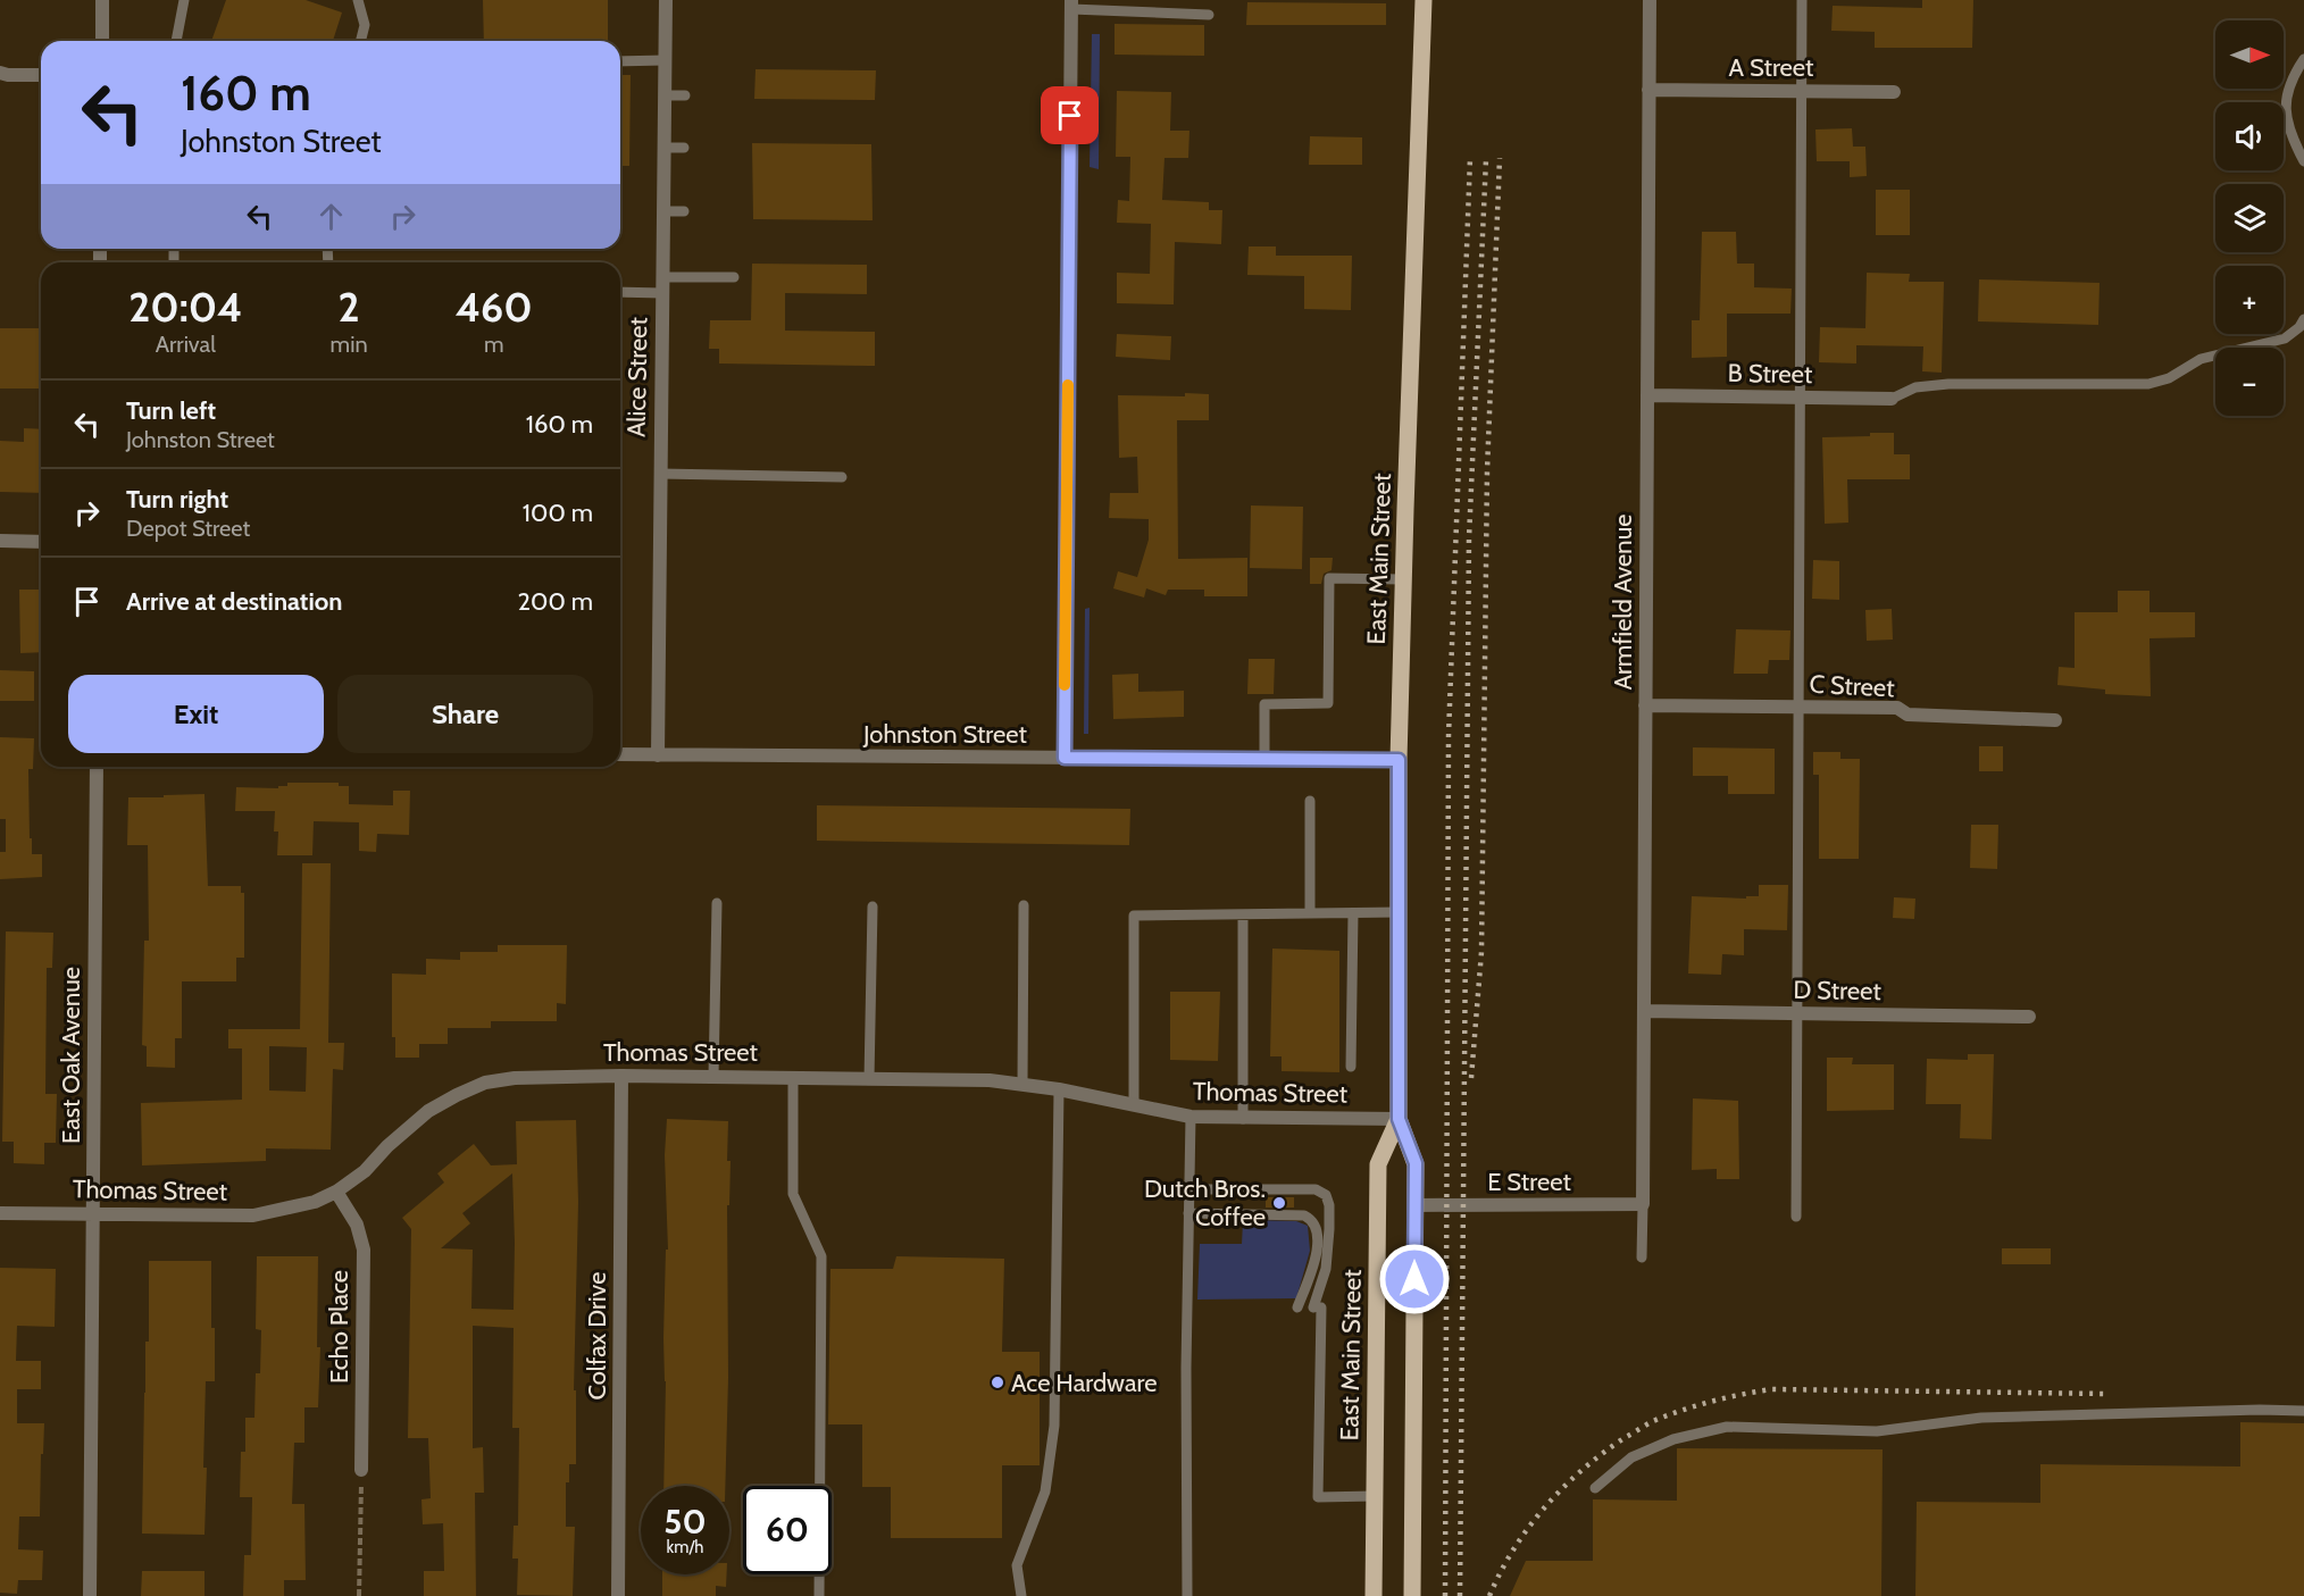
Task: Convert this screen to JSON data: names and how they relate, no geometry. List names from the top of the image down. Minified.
{"streets":{"main road":["East Main Street"],"street":["A Street","B Street","Alice Street","Armfield Avenue","C Street","Johnston Street","D Street","Thomas Street","East Oak Avenue","E Street","Echo Place","Colfax Drive"]},"crossings":[["A Street","Armfield Avenue"],["B Street","Armfield Avenue"],["Alice Street","Johnston Street"],["East Main Street","Johnston Street"],["East Main Street","Thomas Street"],["East Main Street","E Street"],["Armfield Avenue","C Street"],["Armfield Avenue","D Street"],["Armfield Avenue","E Street"],["Thomas Street","East Oak Avenue"],["Thomas Street","Echo Place"],["Thomas Street","Colfax Drive"]],"places":["Dutch Bros. Coffee","Ace Hardware"],"north":"right","page":{"map_buttons":["+","−"],"turn":["160 m","Johnston Street"],"eta":["20:04","Arrival","2","min","460","m"],"list":[{"name":"Turn left","note":"Johnston Street","value":"160 m"},{"name":"Turn right","note":"Depot Street","value":"100 m"},{"name":"Arrive at destination","value":"200 m"}],"buttons":["Exit","Share"],"speed":"50 km/h","limit":"60"}}
